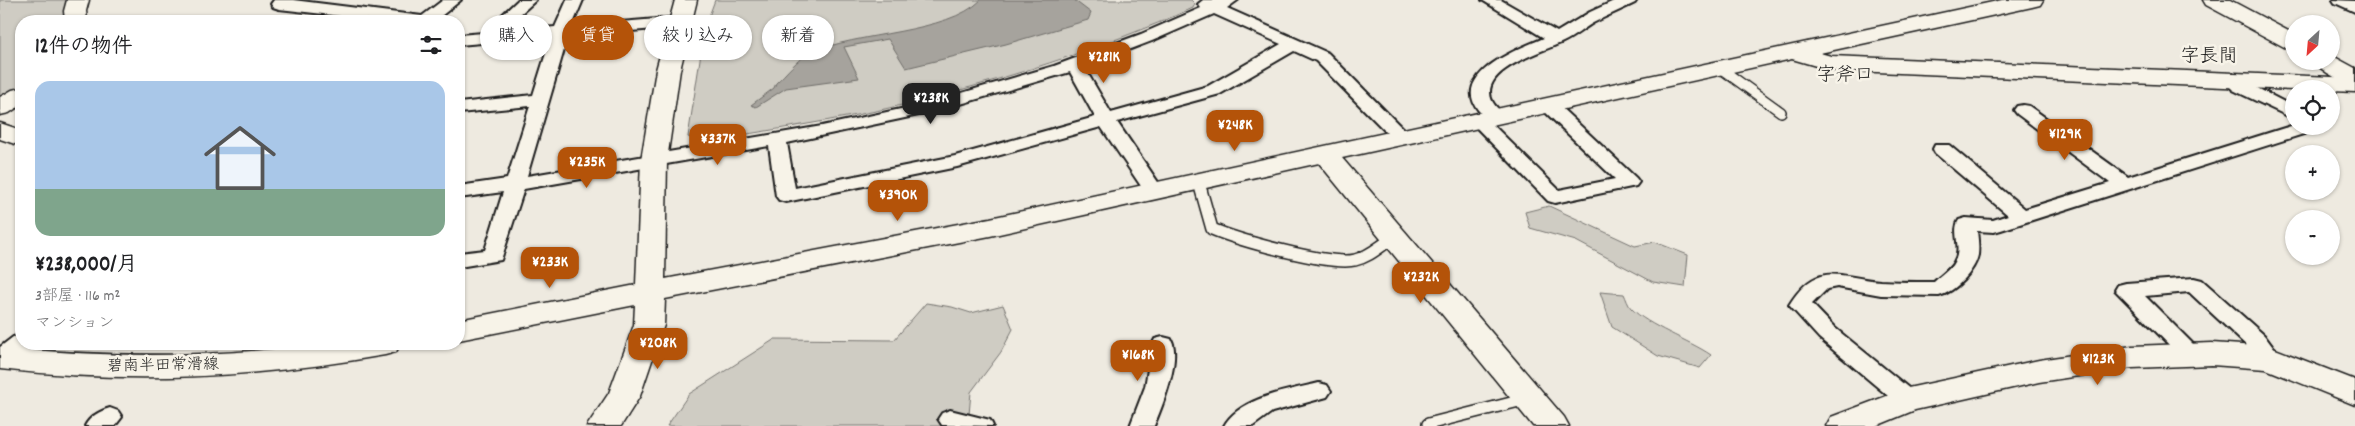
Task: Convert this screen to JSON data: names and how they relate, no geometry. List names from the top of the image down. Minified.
{"streets":{"main road":["碧南半田常滑線"]},"districts":["字長間","字斧口"],"north":"bottom left","page":{"map_buttons":["+","−"],"chip":["購入","賃貸","絞り込み","新着"],"heading":"12件の物件","price":["¥281K","¥238K","¥248K","¥129K","¥337K","¥235K","¥390K","¥233K","¥232K","¥208K","¥168K","¥123K"],"list":[{"name":"¥238,000/月","note":"3部屋 · 116 m² · マンション"}]}}
